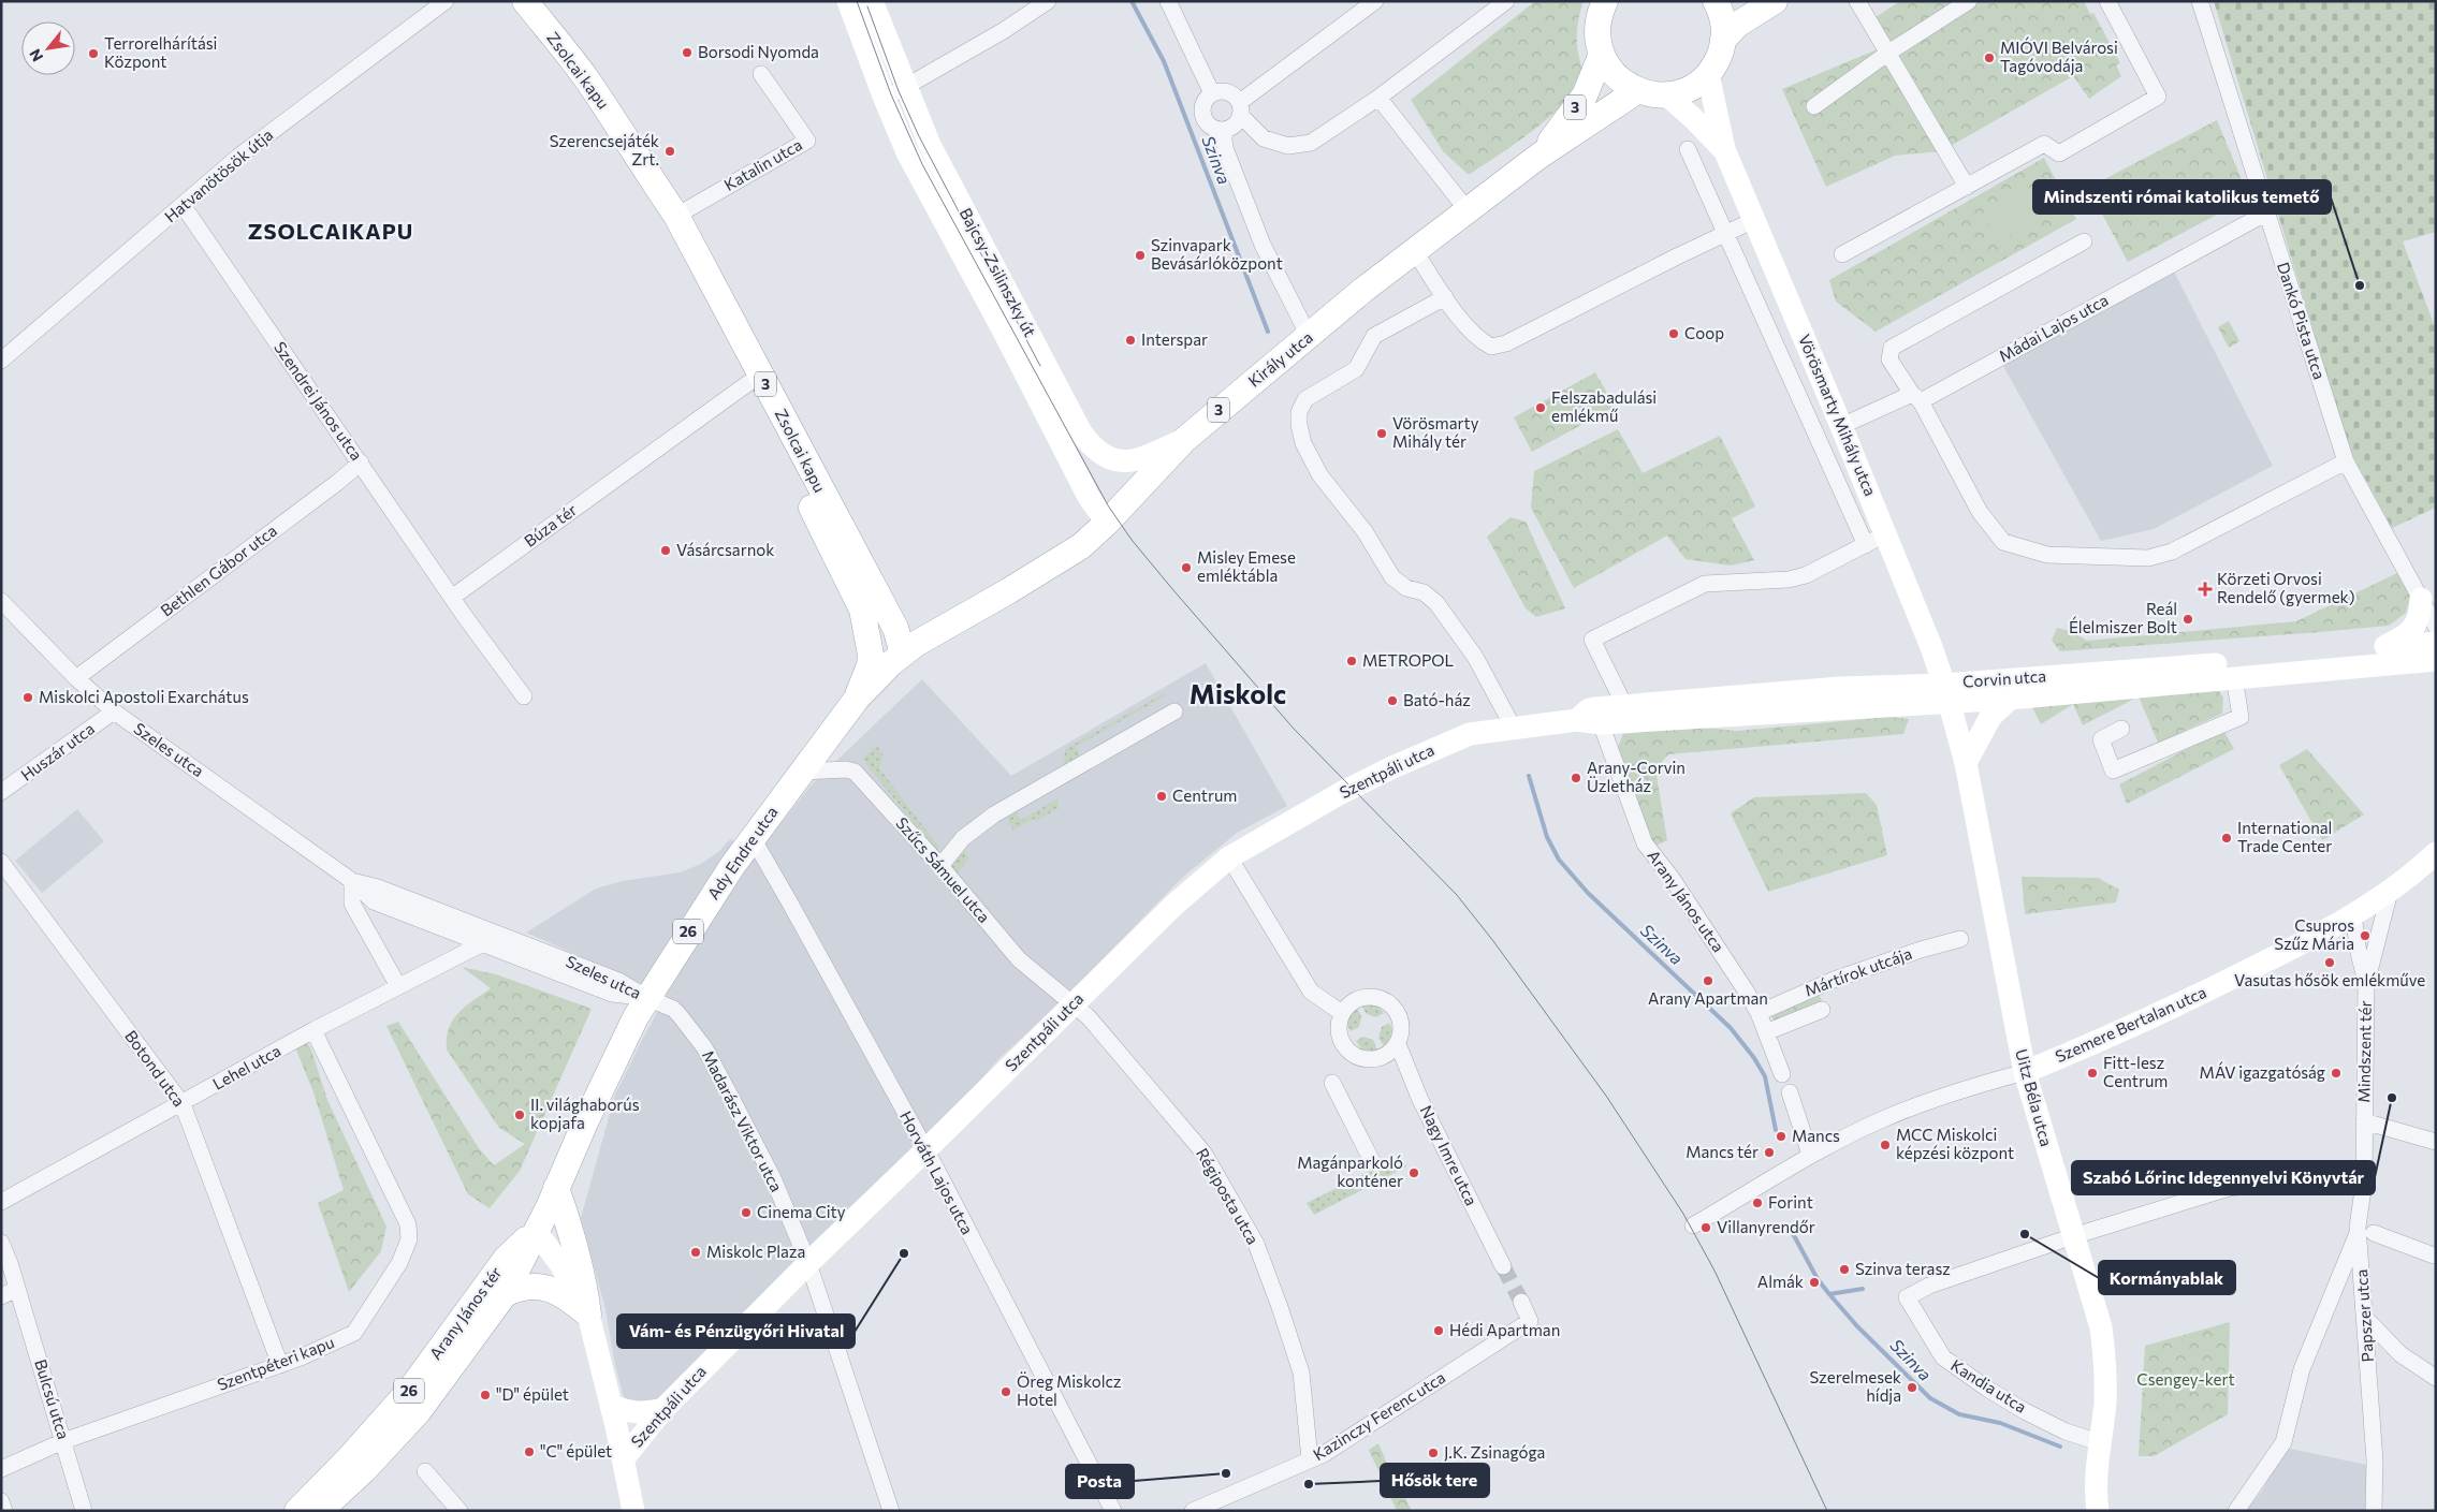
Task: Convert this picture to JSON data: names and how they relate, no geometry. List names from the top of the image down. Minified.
{"streets":{"main road":["Zsolcai kapu","3","Király utca","Ady Endre utca","26","Arany János tér"],"street":["Katalin utca","Hatvanötösök útja","Bajcsy-Zsilinszky út","Dankó Pista utca","Mádai Lajos utca","Szendrei János utca","Vörösmarty Mihály utca","Búza tér","Bethlen Gábor utca","Corvin utca","Szeles utca","Huszár utca","Szentpáli utca","Szűcs Sámuel utca","Arany János utca","Mártírok utcája","Szemere Bertalan utca","Mindszent tér","Lehel utca","Botond utca","Uitz Béla utca","Madarász Viktor utca","Nagy Imre utca","Horváth Lajos utca","Régiposta utca","Papszer utca","Szentpéteri kapu","Kandia utca","Bulcsú utca","Kazinczy Ferenc utca"]},"crossings":[["Zsolcai kapu","3"],["Zsolcai kapu","Katalin utca"],["Zsolcai kapu","Búza tér"],["Zsolcai kapu","Ady Endre utca"],["3","Ady Endre utca"],["Hatvanötösök útja","Szendrei János utca"],["Bajcsy-Zsilinszky út","Király utca"],["Bajcsy-Zsilinszky út","Ady Endre utca"],["Dankó Pista utca","Mádai Lajos utca"],["Mádai Lajos utca","Vörösmarty Mihály utca"],["Király utca","Ady Endre utca"],["Szendrei János utca","Búza tér"],["Szendrei János utca","Bethlen Gábor utca"],["Vörösmarty Mihály utca","Corvin utca"],["Vörösmarty Mihály utca","Uitz Béla utca"],["Bethlen Gábor utca","Szeles utca"],["Corvin utca","Szentpáli utca"],["Corvin utca","Arany János utca"],["Corvin utca","Uitz Béla utca"],["Szeles utca","Huszár utca"],["Szeles utca","Ady Endre utca"],["Szeles utca","Lehel utca"],["Szeles utca","Madarász Viktor utca"],["Szentpáli utca","Szűcs Sámuel utca"],["Szentpáli utca","Madarász Viktor utca"],["Szentpáli utca","Horváth Lajos utca"],["Szentpáli utca","Régiposta utca"],["Ady Endre utca","Szűcs Sámuel utca"],["Ady Endre utca","26"],["Ady Endre utca","Madarász Viktor utca"],["Ady Endre utca","Horváth Lajos utca"],["Szűcs Sámuel utca","Régiposta utca"],["Arany János utca","Mártírok utcája"],["26","Arany János tér"],["Szemere Bertalan utca","Mindszent tér"],["Szemere Bertalan utca","Uitz Béla utca"],["Mindszent tér","Papszer utca"],["Lehel utca","Botond utca"],["Lehel utca","Szentpéteri kapu"],["Botond utca","Szentpéteri kapu"],["Uitz Béla utca","Kandia utca"],["Régiposta utca","Kazinczy Ferenc utca"],["Szentpéteri kapu","Bulcsú utca"]],"districts":["ZSOLCAIKAPU","Miskolc"],"water":["Szinva"],"parks":["Csengey-kert"],"places":{"other":["Borsodi Nyomda","Terrorelhárítási Központ","MIÓVI Belvárosi Tagóvodája","Szerencsejáték Zrt.","Szinvapark Bevásárlóközpont","Mindszenti római katolikus temető","Coop","Interspar","Felszabadulási emlékmű","Vörösmarty Mihály tér","Vásárcsarnok","Misley Emese emléktábla","Reál Élelmiszer Bolt","METROPOL","Miskolci Apostoli Exarchátus","Bató-ház","Arany-Corvin Üzletház","Centrum","International Trade Center","Csupros Szűz Mária","Vasutas hősök emlékműve","Arany Apartman","Fitt-lesz Centrum","MÁV igazgatóság","Szabó Lőrinc Idegennyelvi Könyvtár","II. világhaborús kopjafa","Mancs","MCC Miskolci képzési központ","Mancs tér","Magánparkoló konténer","Forint","Cinema City","Villanyrendőr","Kormányablak","Miskolc Plaza","Vám- és Pénzügyőri Hivatal","Szinva terasz","Almák","Hédi Apartman","Szerelmesek hídja","Öreg Miskolcz Hotel","\"D\" épület","\"C\" épület","J.K. Zsinagóga","Posta","Hősök tere"],"health":["Körzeti Orvosi Rendelő (gyermek)"]},"north":"bottom left"}
